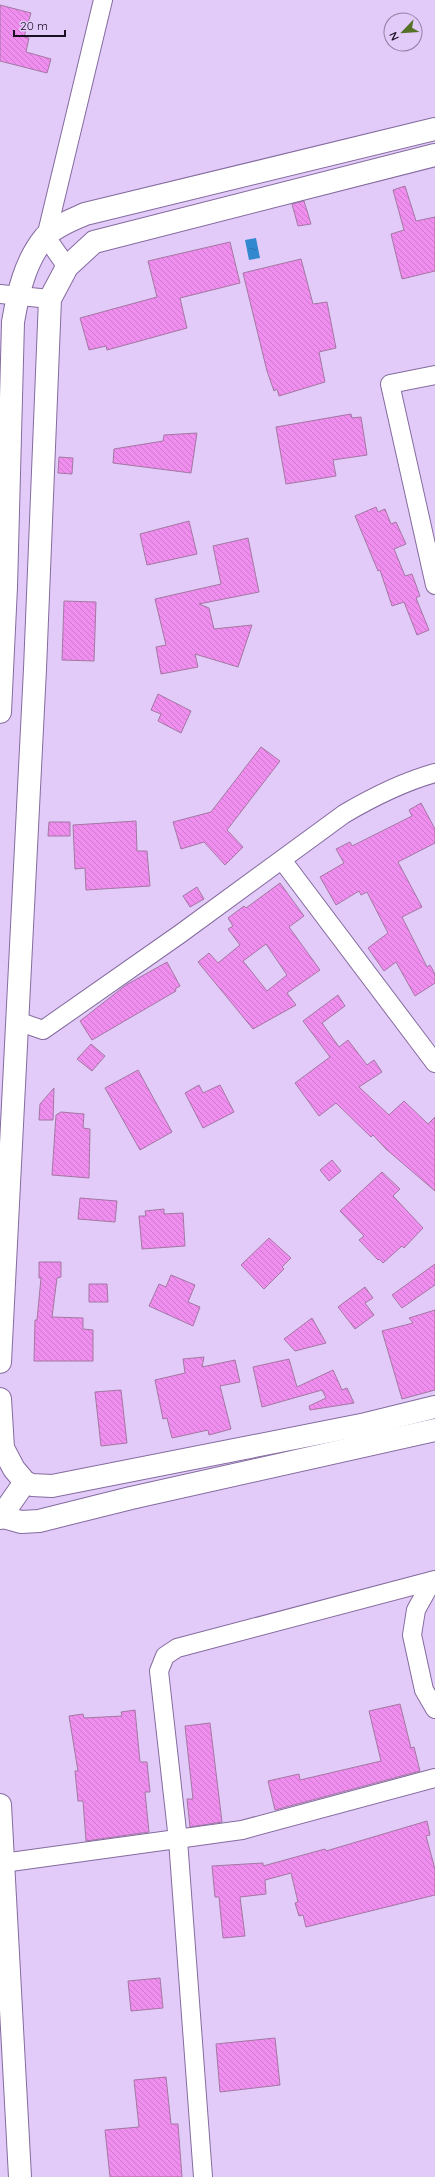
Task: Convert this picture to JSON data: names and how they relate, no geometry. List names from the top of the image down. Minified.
{"scale_bar":"20 m","north":"bottom left"}
